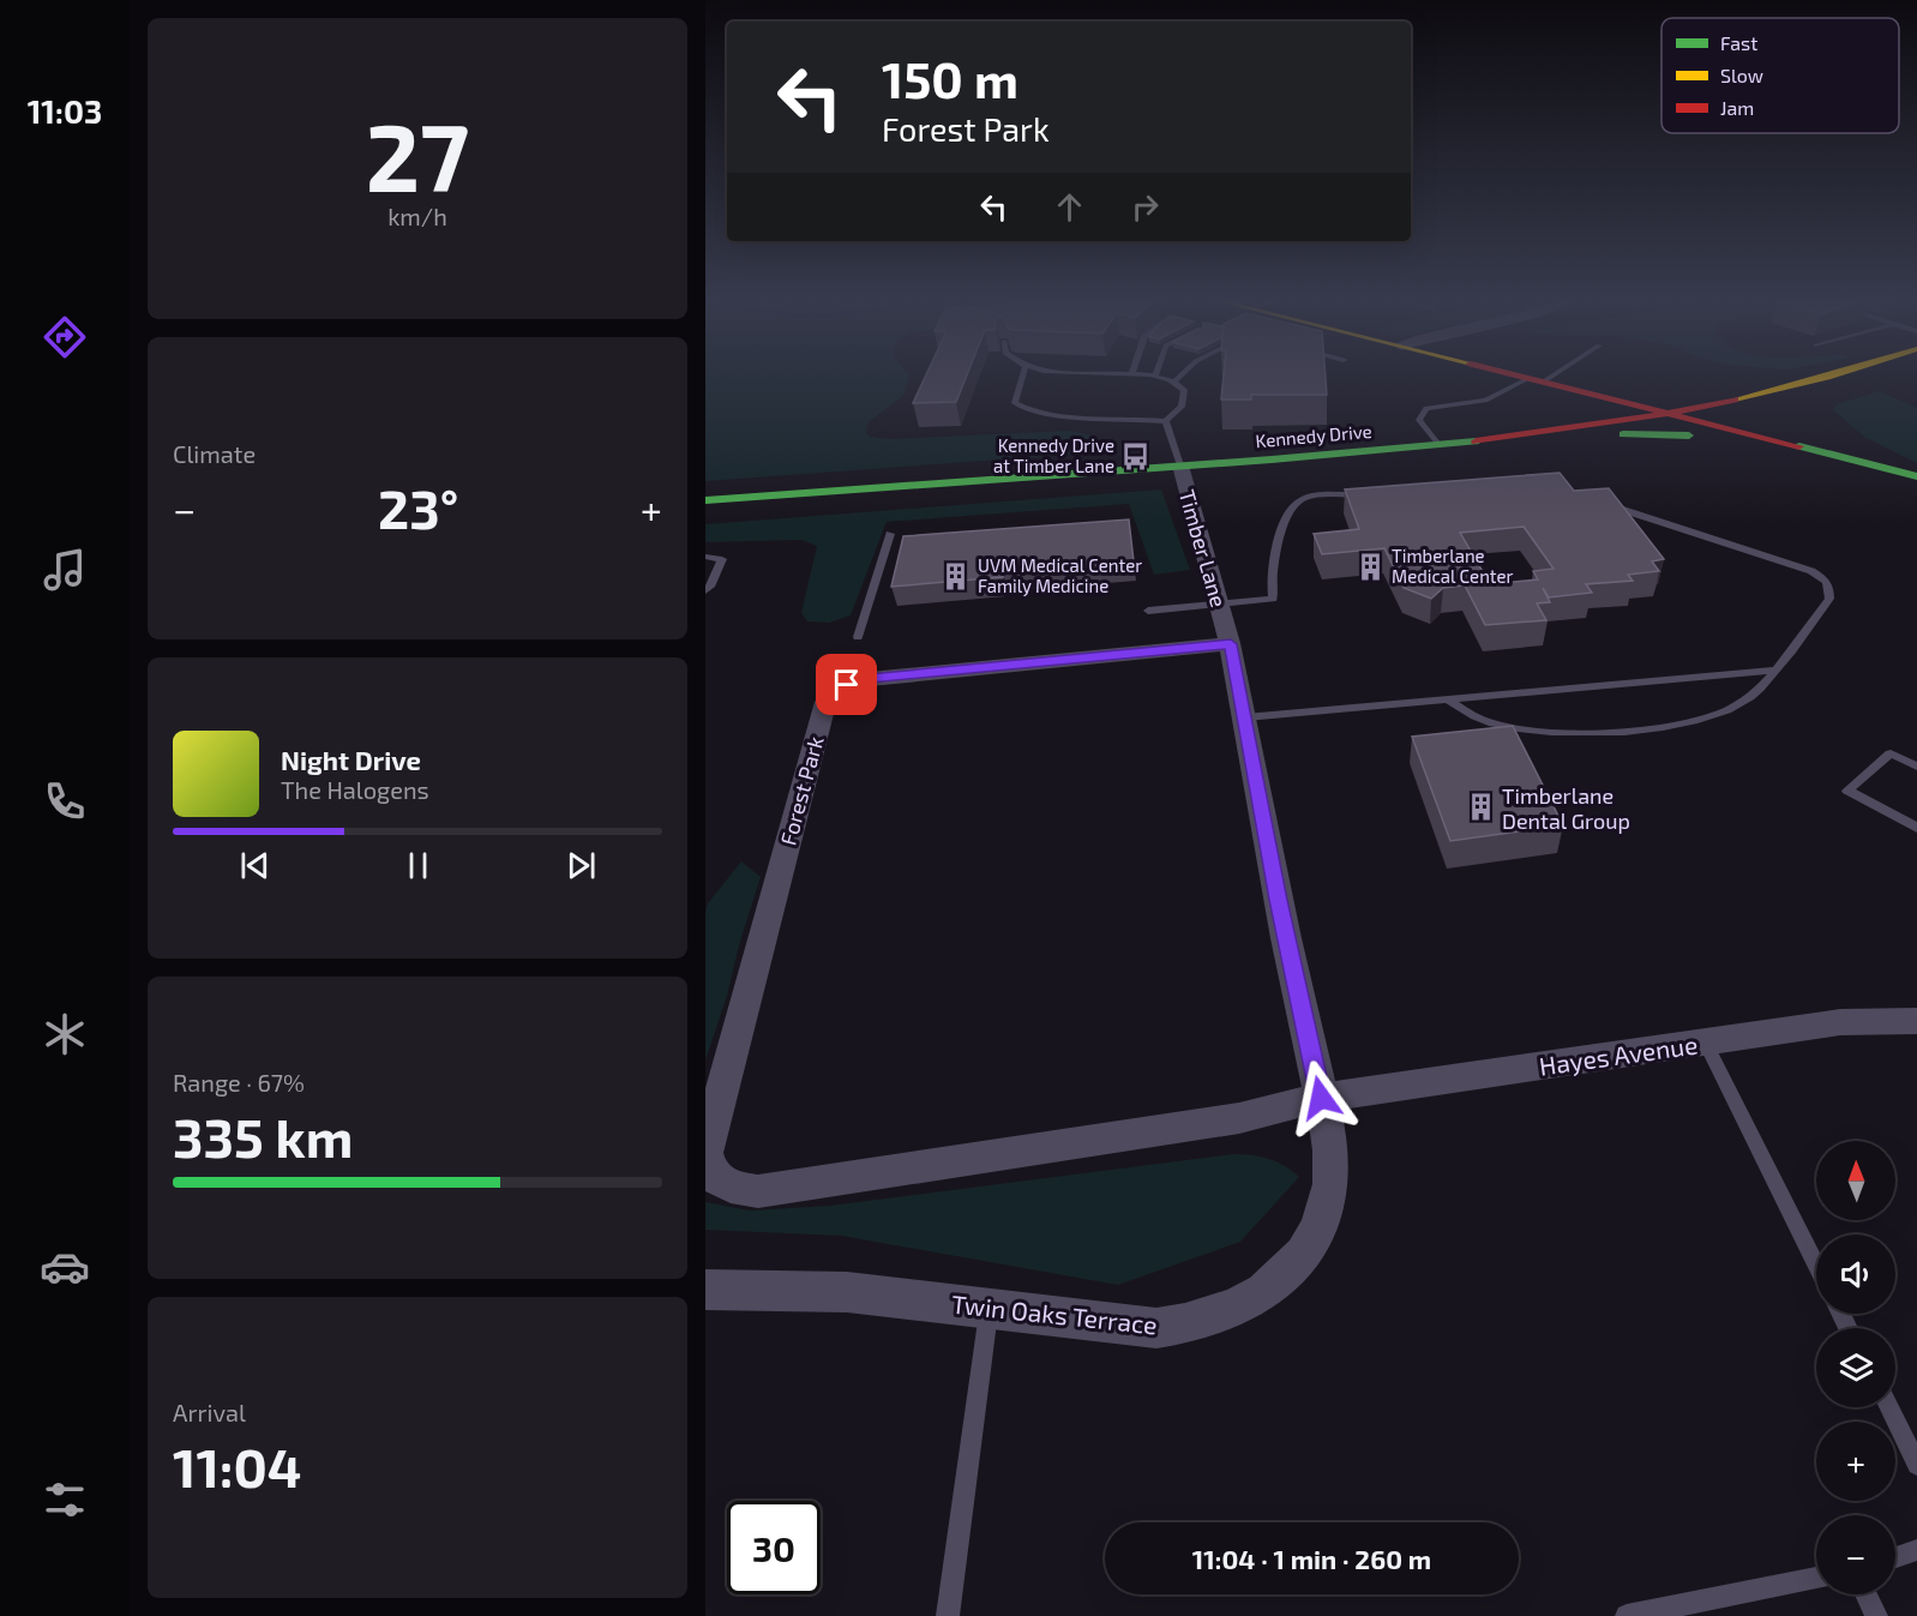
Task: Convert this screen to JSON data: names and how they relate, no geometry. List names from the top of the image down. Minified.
{"streets":{"main road":["Kennedy Drive"],"street":["Timber Lane","Forest Park","Hayes Avenue","Twin Oaks Terrace"]},"crossings":[["Kennedy Drive","Timber Lane"],["Timber Lane","Forest Park"],["Timber Lane","Hayes Avenue"],["Timber Lane","Twin Oaks Terrace"],["Forest Park","Hayes Avenue"],["Forest Park","Twin Oaks Terrace"],["Hayes Avenue","Twin Oaks Terrace"]],"places":{"bus stop":["Kennedy Drive at Timber Lane"],"building":["Timberlane Medical Center","UVM Medical Center Family Medicine","Timberlane Dental Group"]},"legend":["Fast","Slow","Jam"],"north":"top","page":{"tabs":"11:03","tile":[["27","km/h"],"Climate",["Range · 67%","335 km"],["Arrival","11:04"]],"turn":["150 m","Forest Park"],"heat":["−","23°","+"],"song":["Night Drive","The Halogens"],"map_buttons":["+","−"],"limit":"30","trip":"11:04 · 1 min · 260 m"}}
